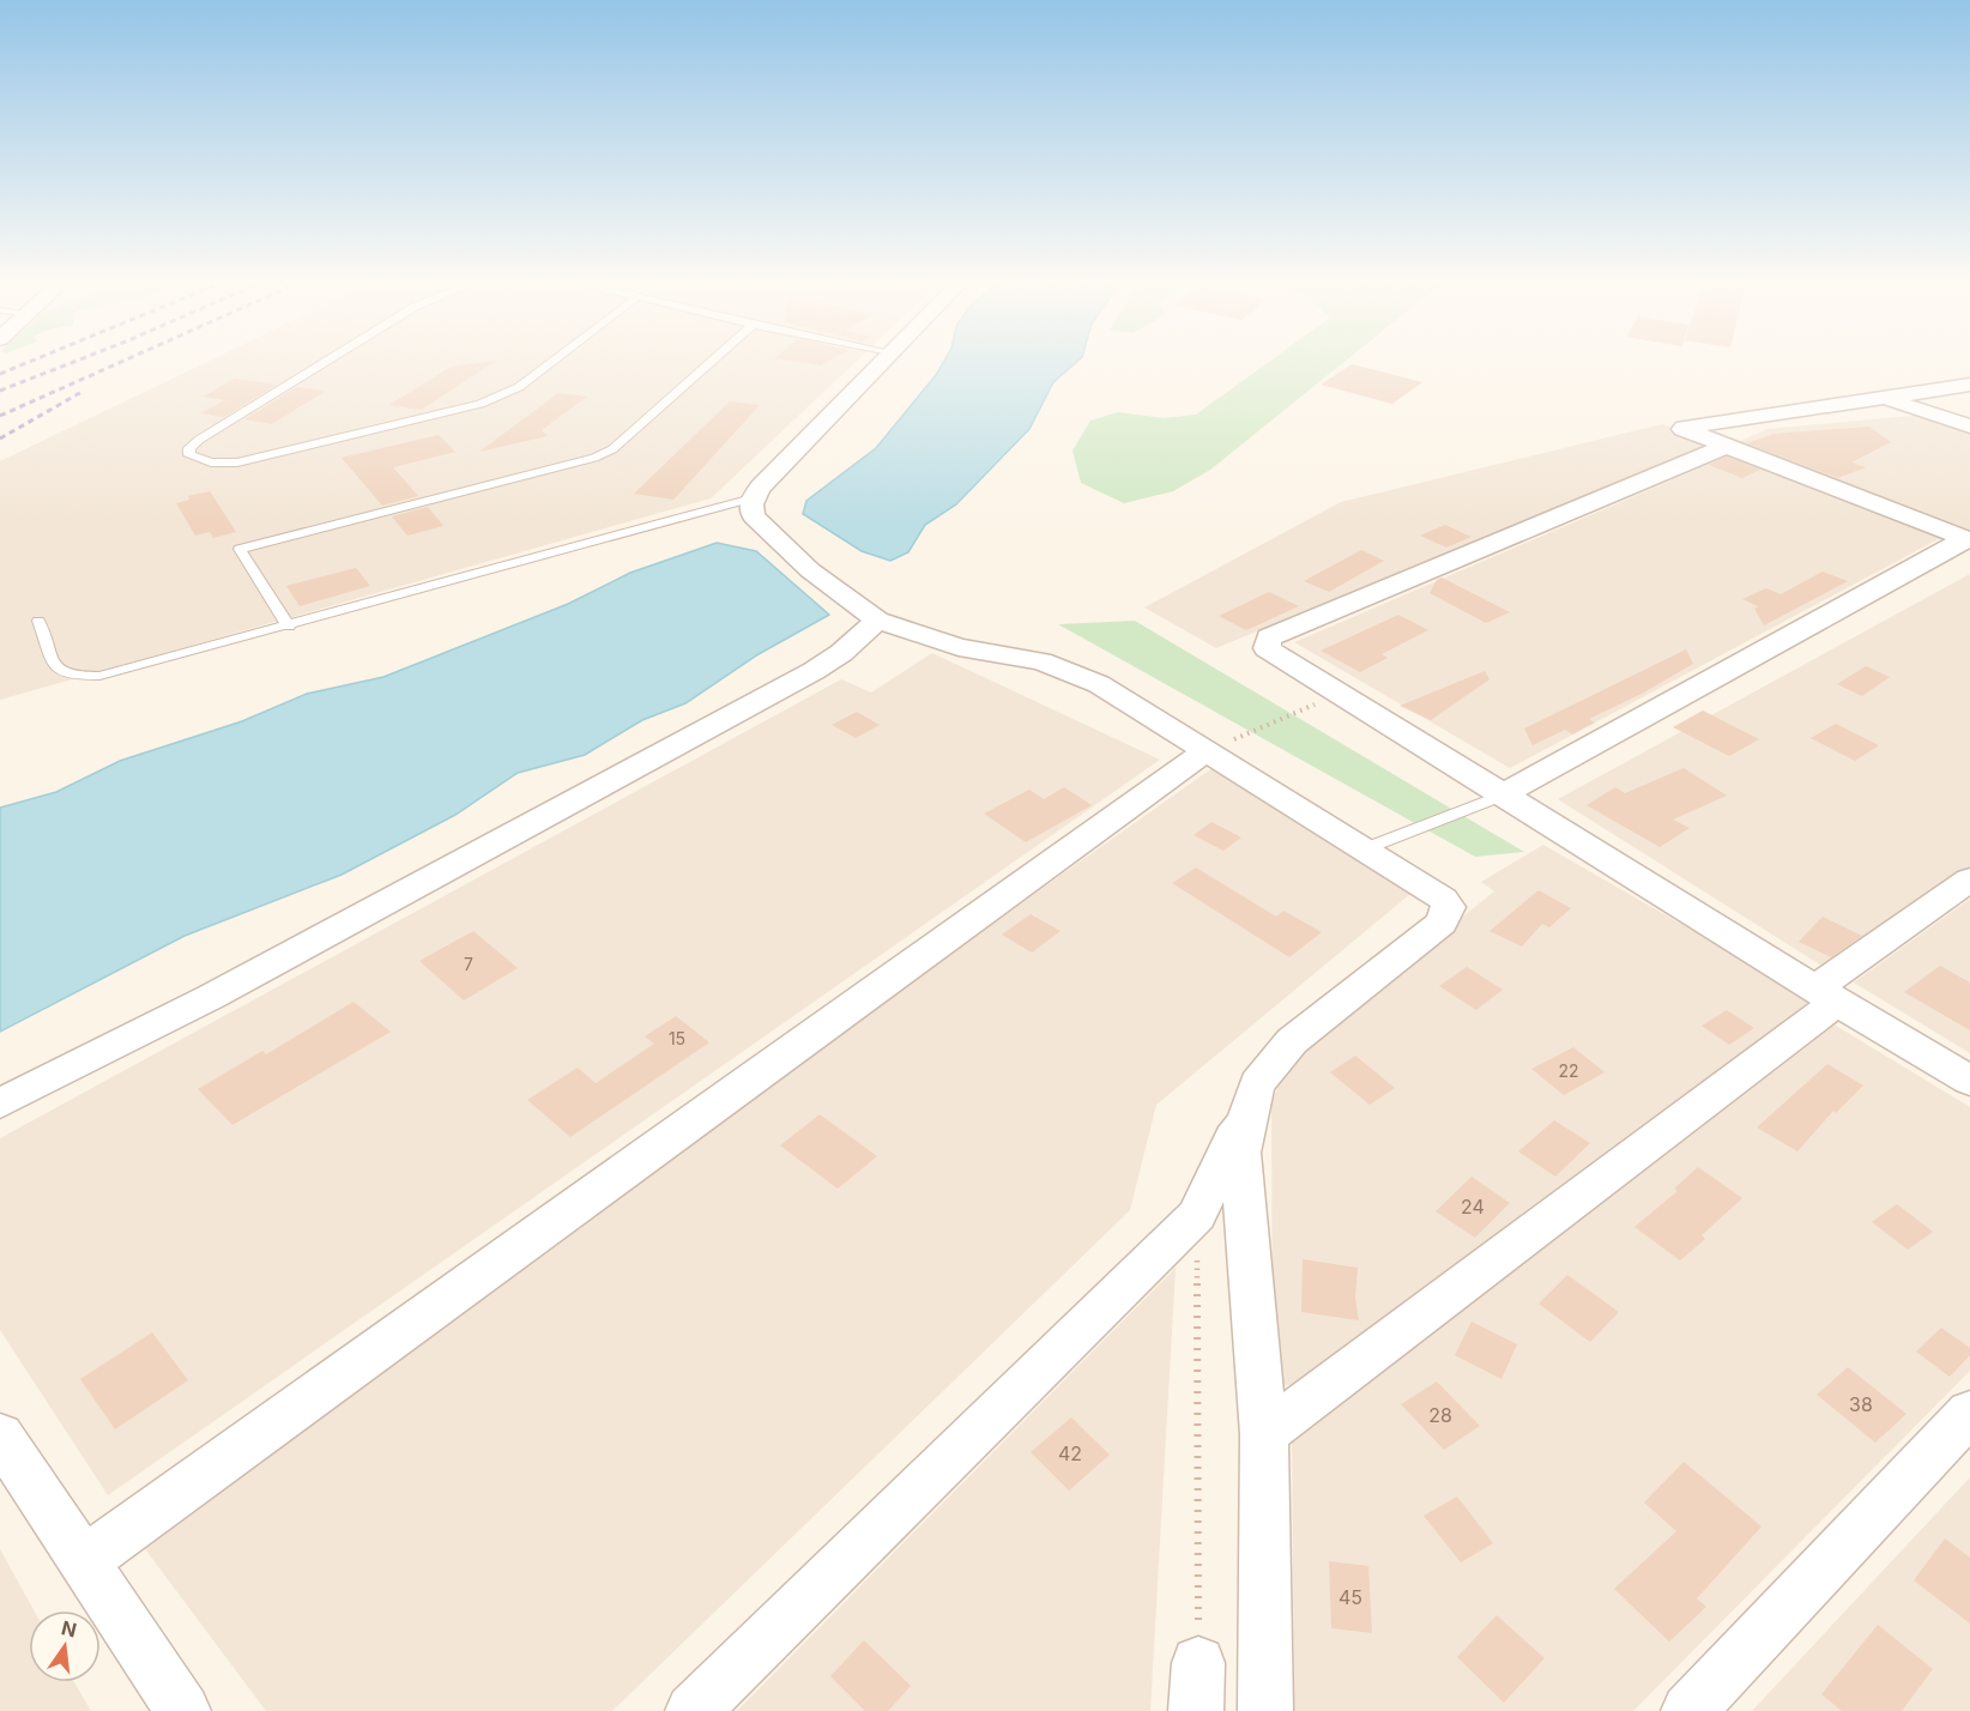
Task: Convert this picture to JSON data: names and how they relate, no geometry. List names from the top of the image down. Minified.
{"house_numbers":["7","15","22","24","38","28","42","45"],"north":"top"}
